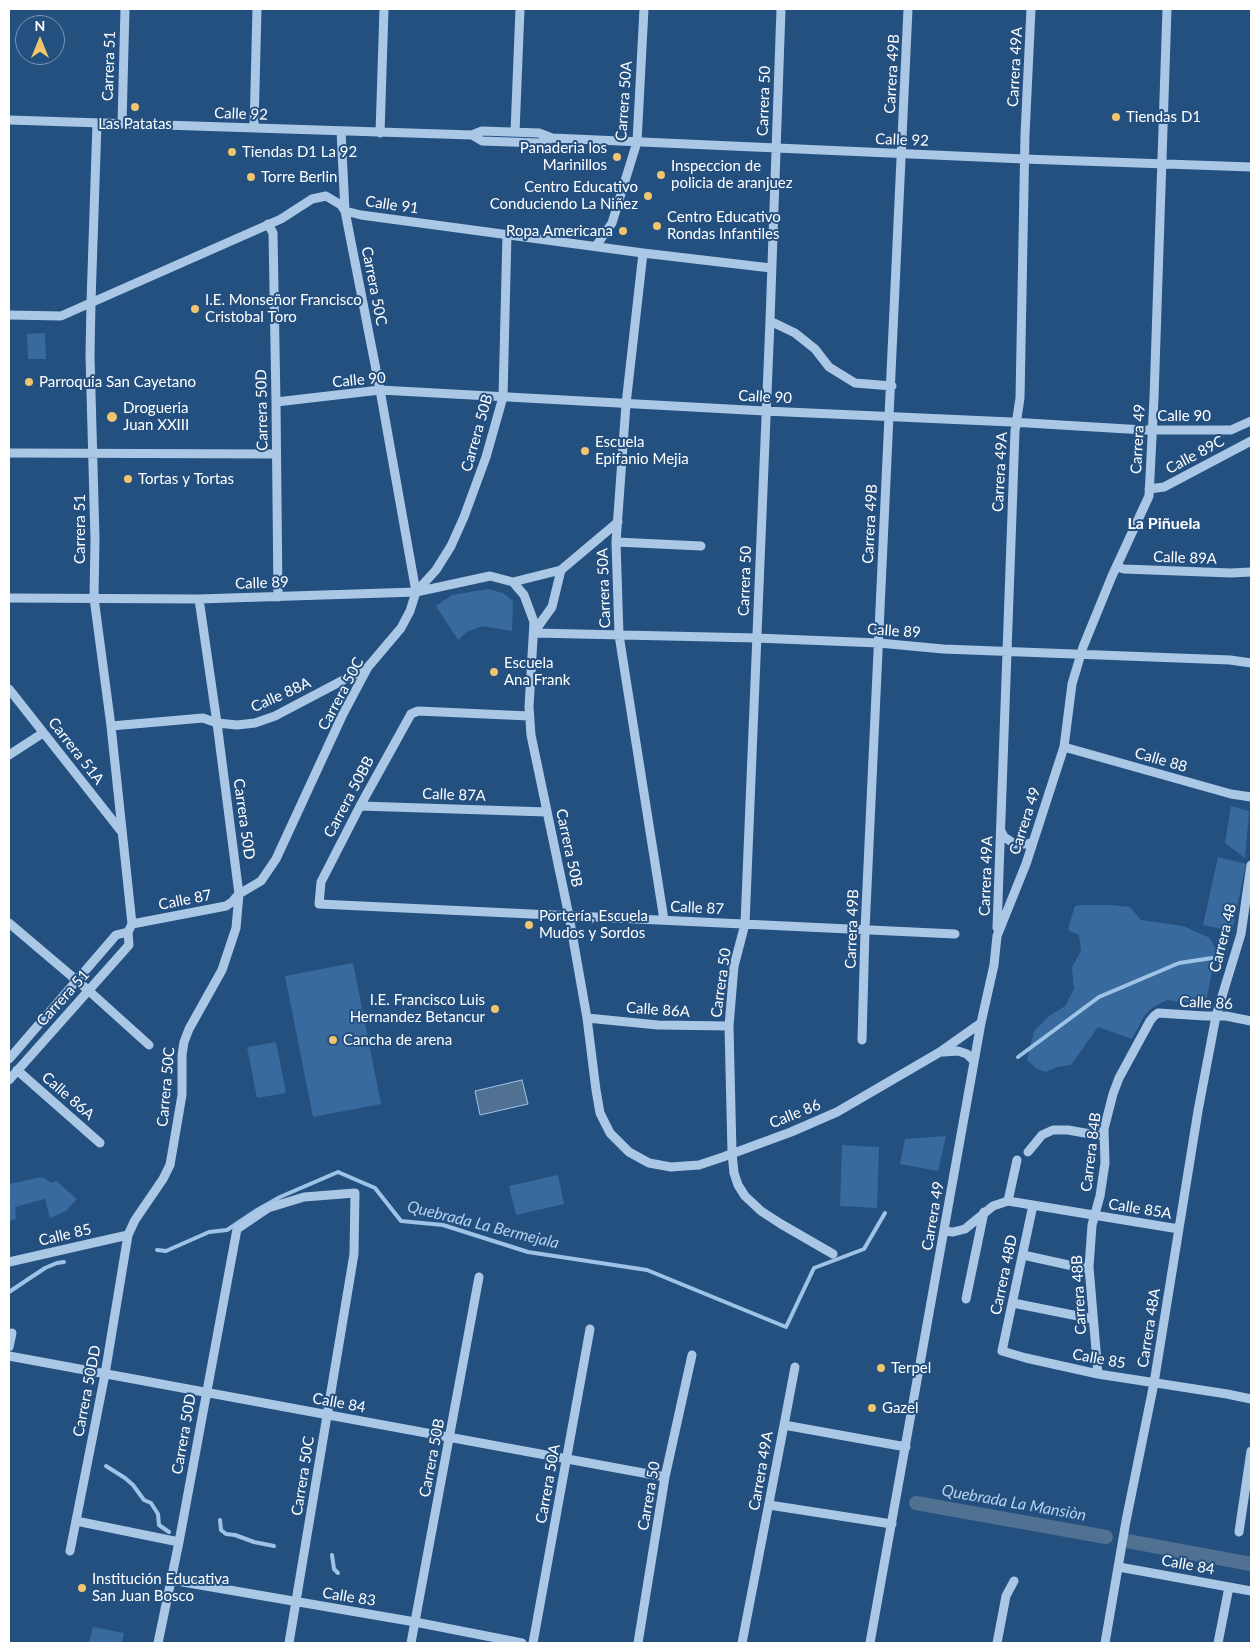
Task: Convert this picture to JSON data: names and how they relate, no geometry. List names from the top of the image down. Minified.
{"streets":{"street":["Carrera 51","Carrera 49A","Carrera 49B","Carrera 50A","Carrera 50","Calle 92","Calle 91","Carrera 50C","Calle 90","Carrera 50D","Carrera 50B","Carrera 49","Calle 89C","Calle 89A","Calle 89","Calle 88A","Carrera 51A","Calle 88","Calle 87A","Carrera 50BB","Calle 87","Carrera 48","Calle 86","Calle 86A","Carrera 84B","Calle 85A","Calle 85","Carrera 48D","Carrera 48B","Carrera 48A","Carrera 50DD","Calle 84","Calle 83"]},"crossings":[["Carrera 51","Calle 92"],["Carrera 51","Calle 91"],["Carrera 51","Calle 89"],["Carrera 51","Calle 88A"],["Carrera 51","Carrera 51A"],["Carrera 51","Calle 87"],["Carrera 51","Calle 86A"],["Carrera 49A","Calle 92"],["Carrera 49A","Calle 90"],["Carrera 49A","Carrera 49"],["Carrera 49A","Calle 89"],["Carrera 49B","Calle 92"],["Carrera 49B","Calle 90"],["Carrera 49B","Calle 89"],["Carrera 49B","Calle 87"],["Carrera 50A","Calle 92"],["Carrera 50A","Calle 91"],["Carrera 50A","Calle 90"],["Carrera 50A","Calle 89"],["Carrera 50A","Calle 87"],["Carrera 50A","Calle 84"],["Carrera 50","Calle 92"],["Carrera 50","Calle 91"],["Carrera 50","Calle 90"],["Carrera 50","Calle 89"],["Carrera 50","Calle 87"],["Carrera 50","Calle 86"],["Carrera 50","Calle 86A"],["Carrera 50","Calle 84"],["Calle 92","Carrera 50C"],["Calle 92","Carrera 49"],["Calle 91","Carrera 50C"],["Calle 91","Carrera 50D"],["Calle 91","Carrera 50B"],["Carrera 50C","Calle 90"],["Carrera 50C","Carrera 50D"],["Carrera 50C","Carrera 50B"],["Carrera 50C","Calle 89"],["Carrera 50C","Calle 88A"],["Carrera 50C","Calle 87"],["Carrera 50C","Calle 85"],["Carrera 50C","Carrera 50DD"],["Carrera 50C","Calle 84"],["Carrera 50C","Calle 83"],["Calle 90","Carrera 50D"],["Calle 90","Carrera 50B"],["Calle 90","Carrera 49"],["Carrera 50D","Calle 89"],["Carrera 50D","Calle 88A"],["Carrera 50D","Calle 87"],["Carrera 50D","Calle 84"],["Carrera 50D","Calle 83"],["Carrera 50B","Calle 89"],["Carrera 50B","Calle 87A"],["Carrera 50B","Carrera 50BB"],["Carrera 50B","Calle 87"],["Carrera 50B","Calle 86"],["Carrera 50B","Calle 86A"],["Carrera 50B","Calle 84"],["Carrera 50B","Calle 83"],["Carrera 49","Calle 89C"],["Carrera 49","Calle 89A"],["Carrera 49","Calle 89"],["Carrera 49","Calle 88"],["Carrera 49","Calle 86"],["Calle 87A","Carrera 50BB"],["Carrera 50BB","Calle 87"],["Carrera 48","Calle 86"],["Carrera 48","Carrera 48A"],["Calle 86","Carrera 84B"],["Calle 86","Carrera 48A"],["Carrera 84B","Calle 85A"],["Carrera 84B","Carrera 48B"],["Calle 85A","Carrera 48D"],["Calle 85A","Carrera 48B"],["Calle 85A","Carrera 48A"],["Calle 85","Carrera 48D"],["Calle 85","Carrera 48B"],["Calle 85","Carrera 48A"],["Calle 85","Carrera 50DD"],["Carrera 48A","Calle 84"],["Carrera 50DD","Calle 84"]],"districts":["La Piñuela"],"water":["Quebrada La Bermejala","Quebrada La Mansiòn"],"places":["Las Patatas","Tiendas D1","Tiendas D1 La 92","Panaderia los Marinillos","Inspeccion de policia de aranjuez","Torre Berlin","Centro Educativo Conduciendo La Niñez","Centro Educativo Rondas Infantiles","Ropa Americana","I.E. Monseñor Francisco Cristobal Toro","Parroquia San Cayetano","Drogueria Juan XXIII","Escuela Epifanio Mejia","Tortas y Tortas","Escuela Ana Frank","Portería, Escuela Mudos y Sordos","I.E. Francisco Luis Hernandez Betancur","Cancha de arena","Terpel","Gazel","Institución Educativa San Juan Bosco"],"north":"top"}
